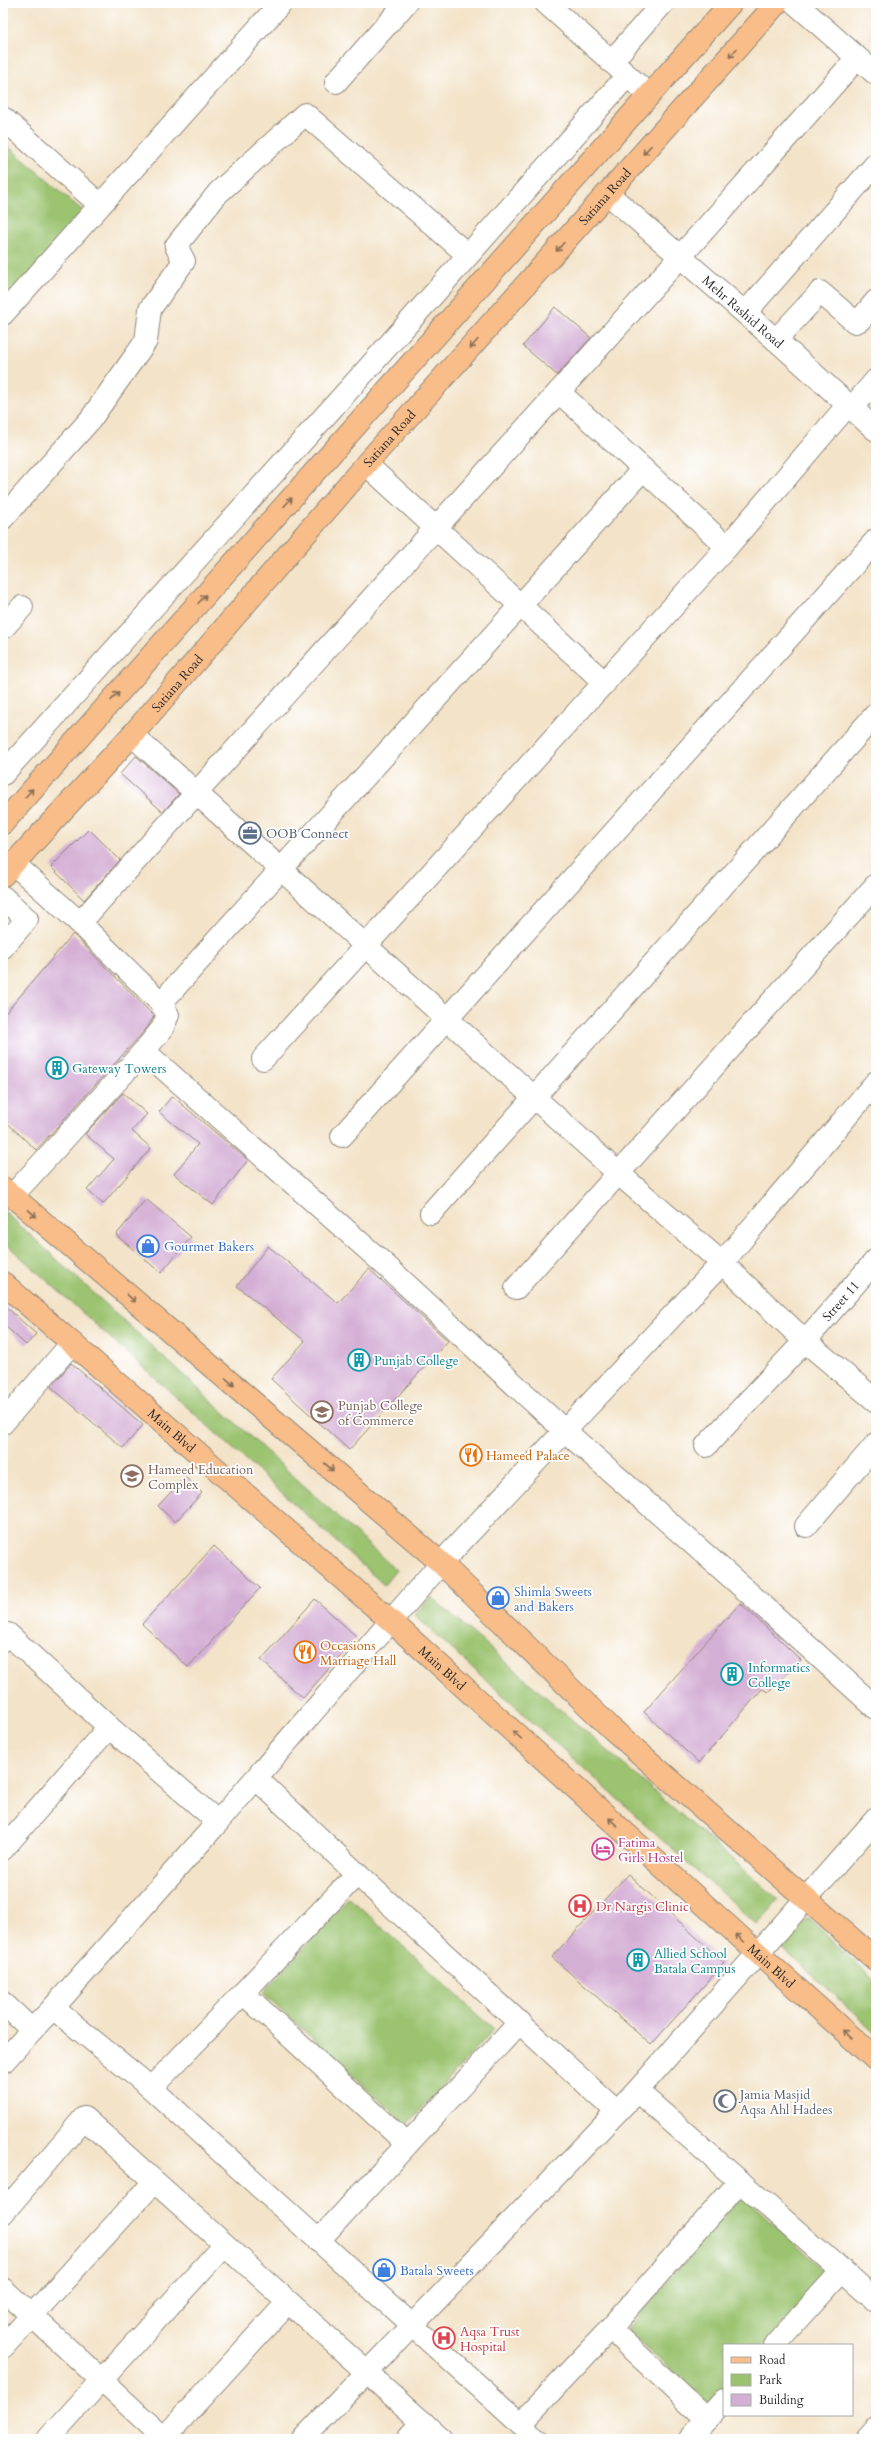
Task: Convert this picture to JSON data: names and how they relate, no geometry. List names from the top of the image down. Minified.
{"streets":{"main road":["Satiana Road","Main Blvd"],"street":["Mehr Rashid Road","Street 11"]},"crossings":[["Satiana Road","Mehr Rashid Road"]],"places":{"office":["OOB Connect"],"building":["Gateway Towers","Punjab College","Informatics College","Allied School Batala Campus"],"shop":["Gourmet Bakers","Shimla Sweets and Bakers","Batala Sweets"],"school or university":["Punjab College of Commerce","Hameed Education Complex"],"restaurant":["Hameed Palace","Occasions Marriage Hall"],"hotel":["Fatima Girls Hostel"],"hospital":["Dr Nargis Clinic","Aqsa Trust Hospital"],"mosque":["Jamia Masjid Aqsa Ahl Hadees"]},"legend":["Road","Park","Building"]}
